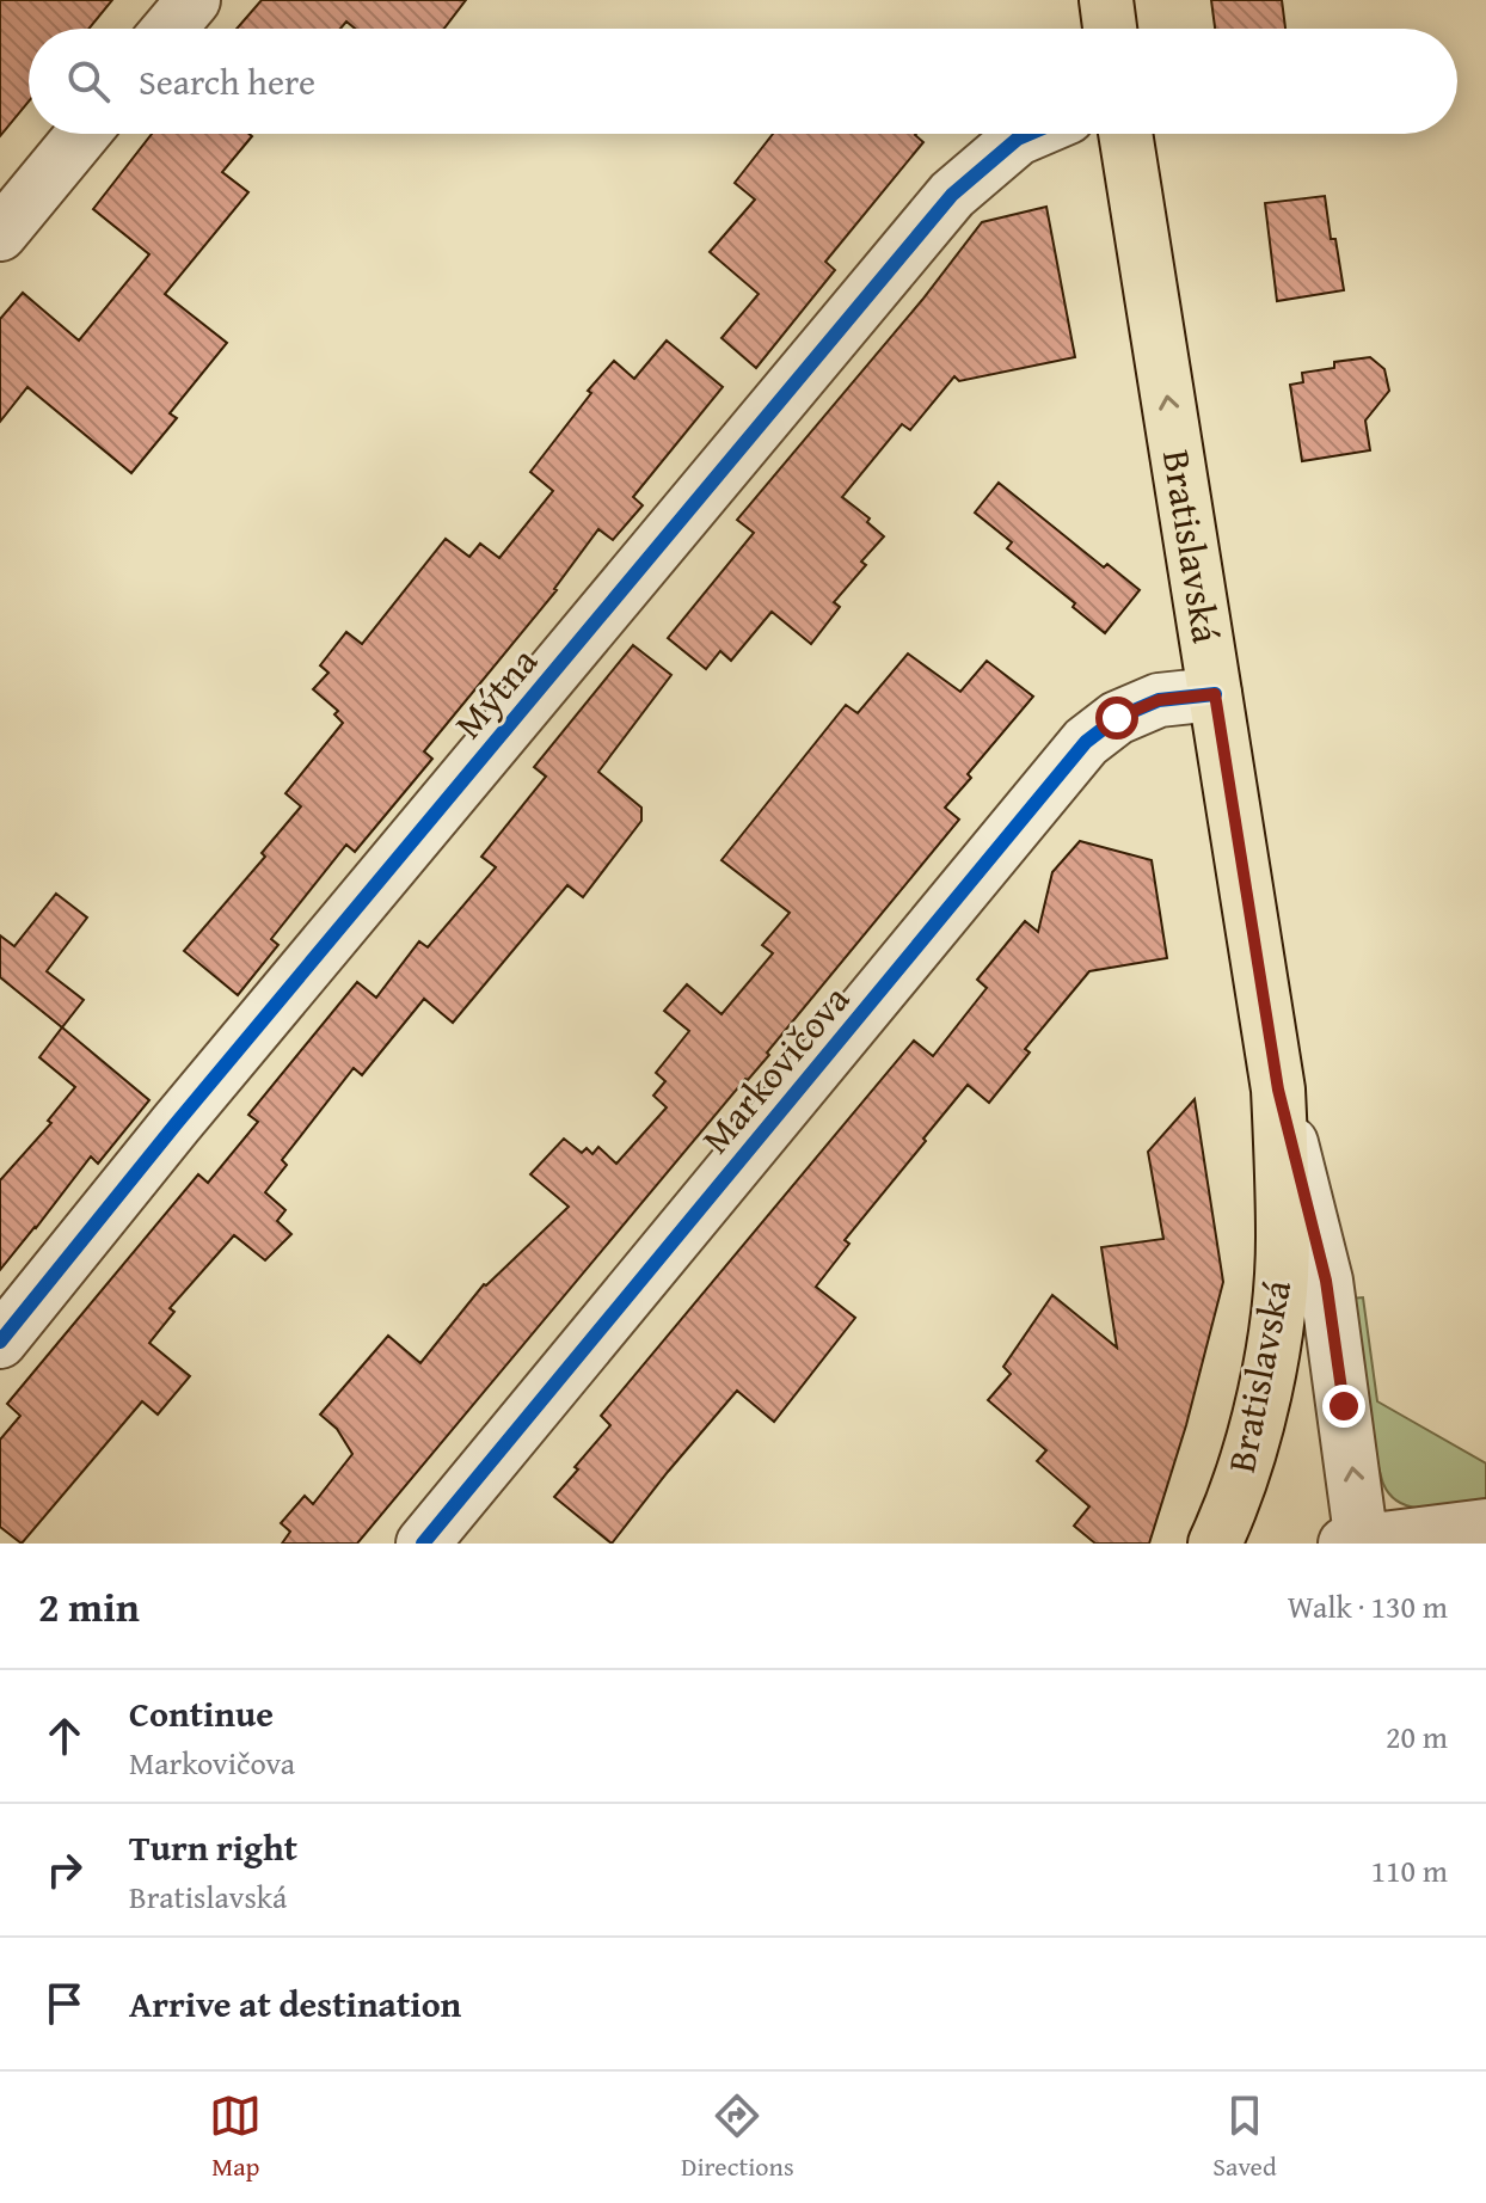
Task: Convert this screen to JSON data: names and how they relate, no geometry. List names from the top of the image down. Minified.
{"streets":{"main road":["Bratislavská"],"street":["Mýtna","Markovičova"]},"crossings":[["Bratislavská","Markovičova"]],"page":{"search":"Search here","heading":["2 min","Walk · 130 m"],"list":[["Continue","Markovičova","20 m"],["Turn right","Bratislavská","110 m"],"Arrive at destination"],"nav":["Map","Directions","Saved"]}}
